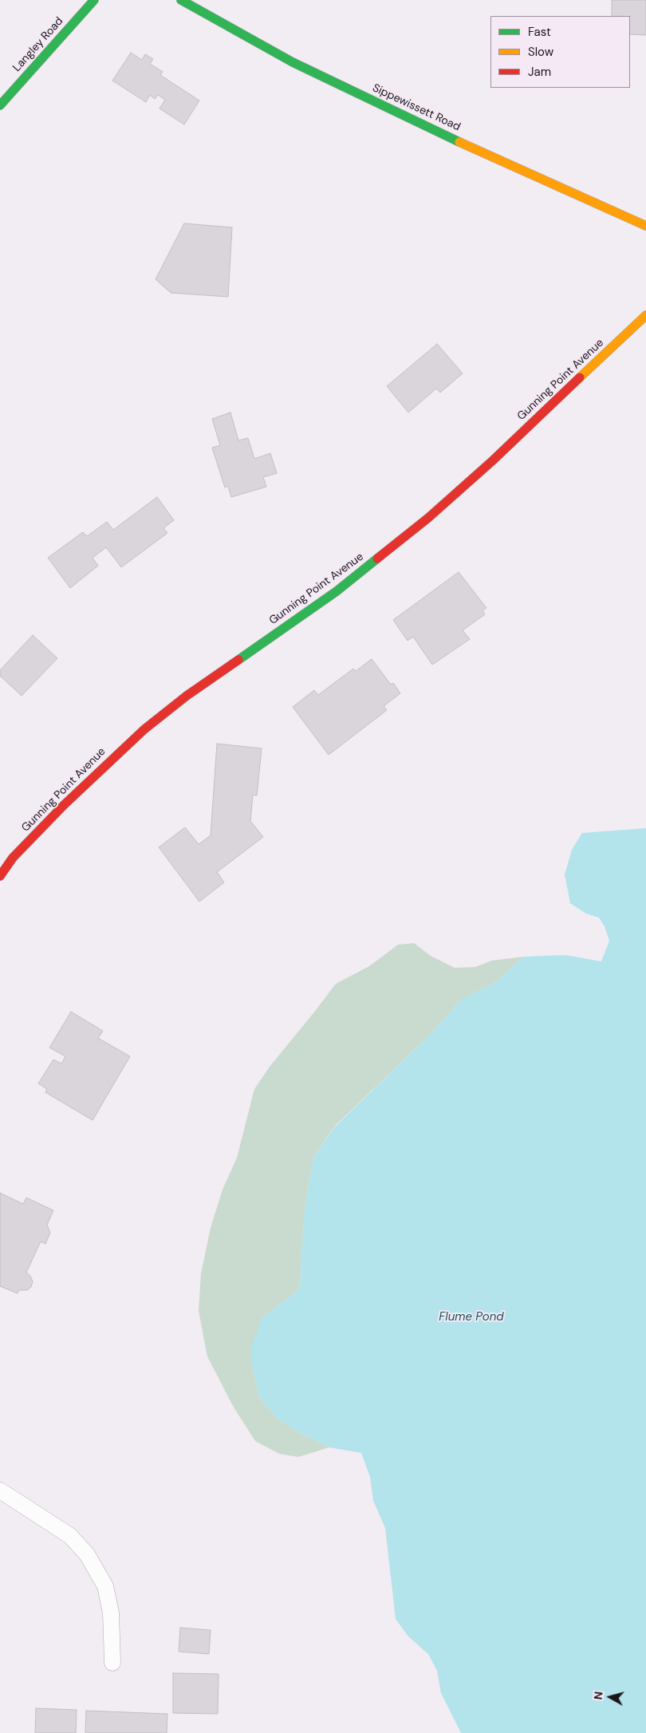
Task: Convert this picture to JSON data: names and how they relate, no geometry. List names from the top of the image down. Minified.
{"streets":{"street":["Langley Road","Sippewissett Road","Gunning Point Avenue"]},"water":["Flume Pond"],"legend":["Fast","Slow","Jam"],"north":"left"}
